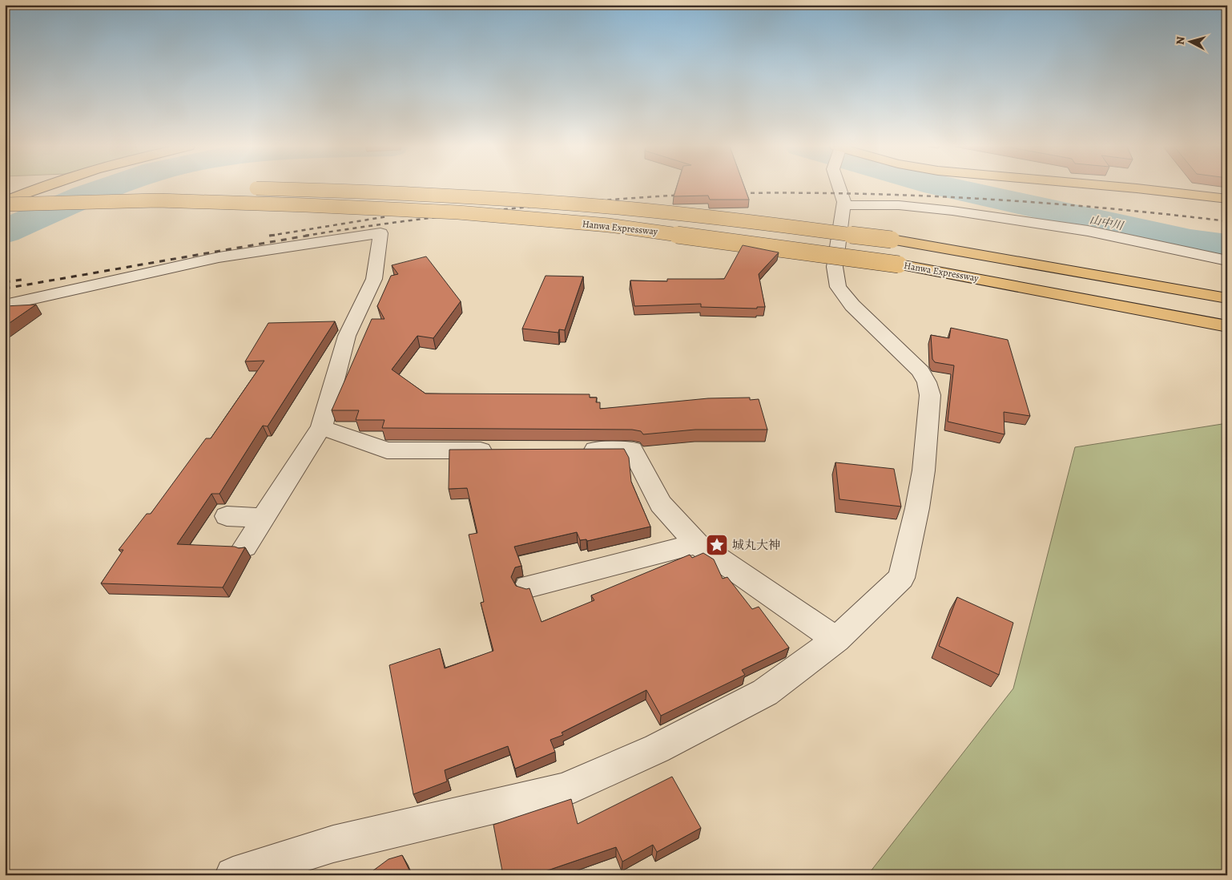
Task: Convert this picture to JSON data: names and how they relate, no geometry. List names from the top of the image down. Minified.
{"streets":{"main road":["Hanwa Expressway"]},"water":["山中川"],"places":{"place":["城丸大神"]},"north":"left"}
